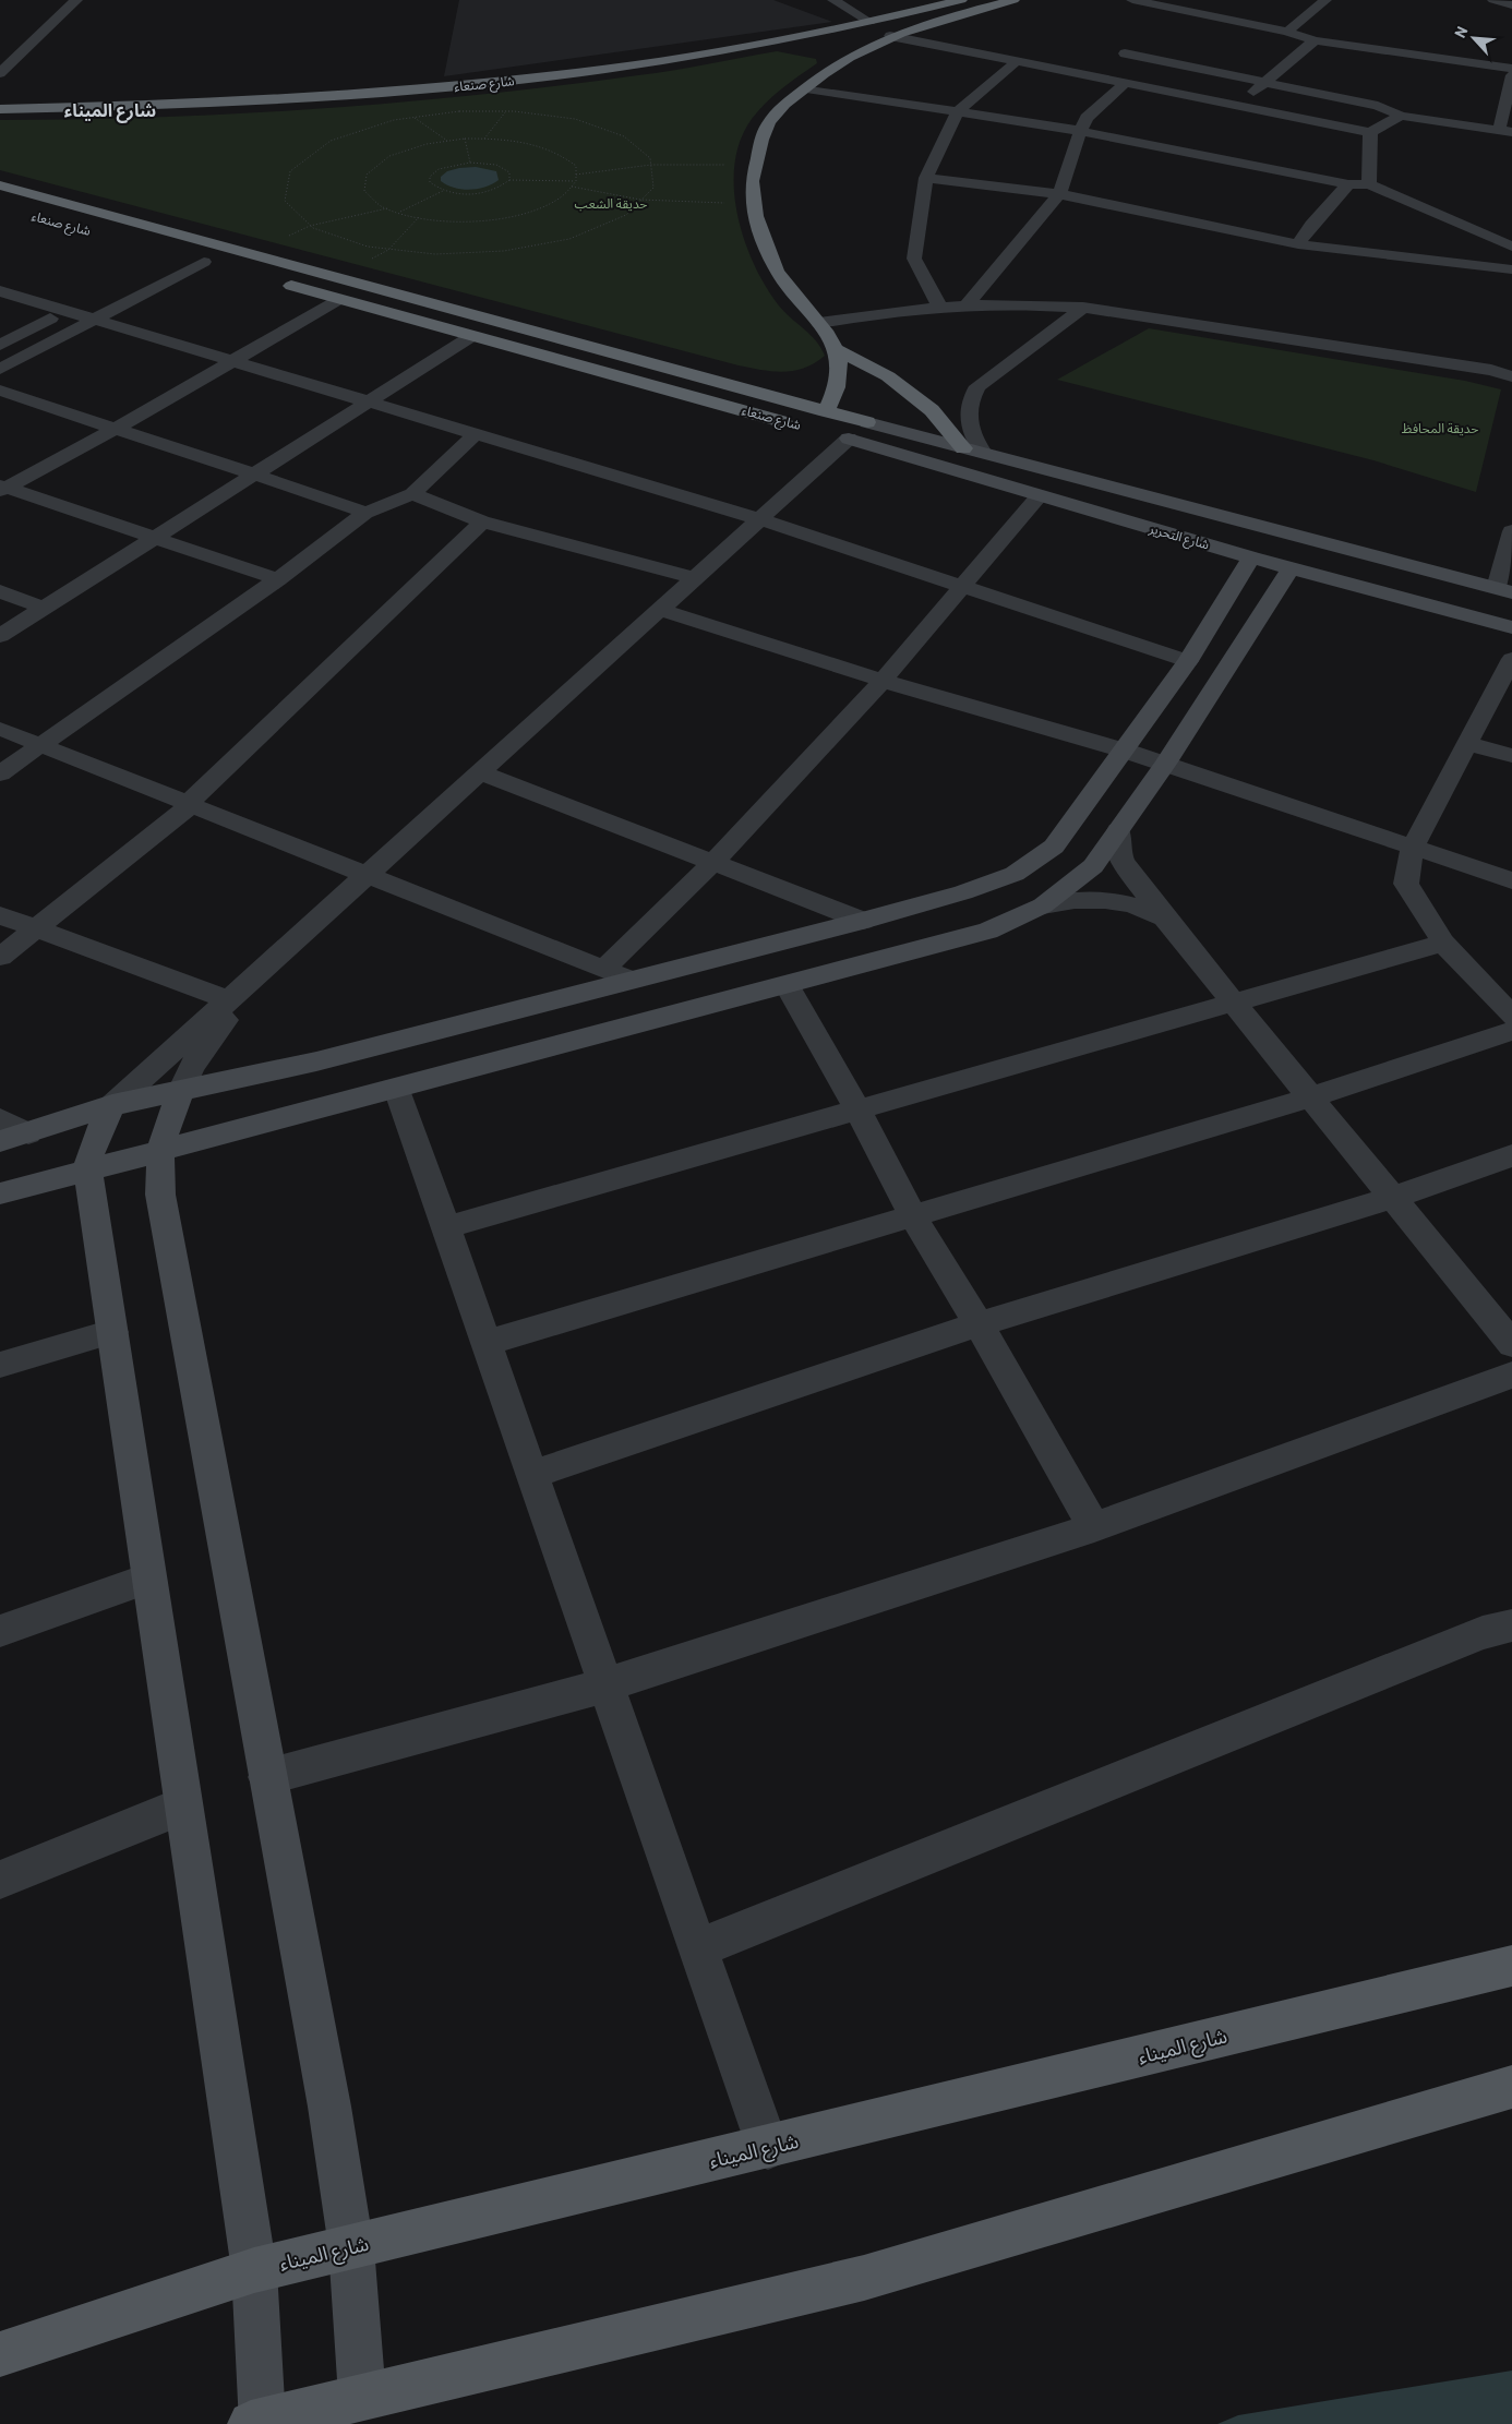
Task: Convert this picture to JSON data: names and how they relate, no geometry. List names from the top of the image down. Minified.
{"streets":{"highway":["شارع صنعاء"],"main road":["شارع التحرير","شارع الميناء"]},"crossings":[["شارع صنعاء","شارع التحرير"]],"districts":["شارع الميناء"],"parks":["حديقة الشعب","حديقة المحافظ"],"north":"top left"}
